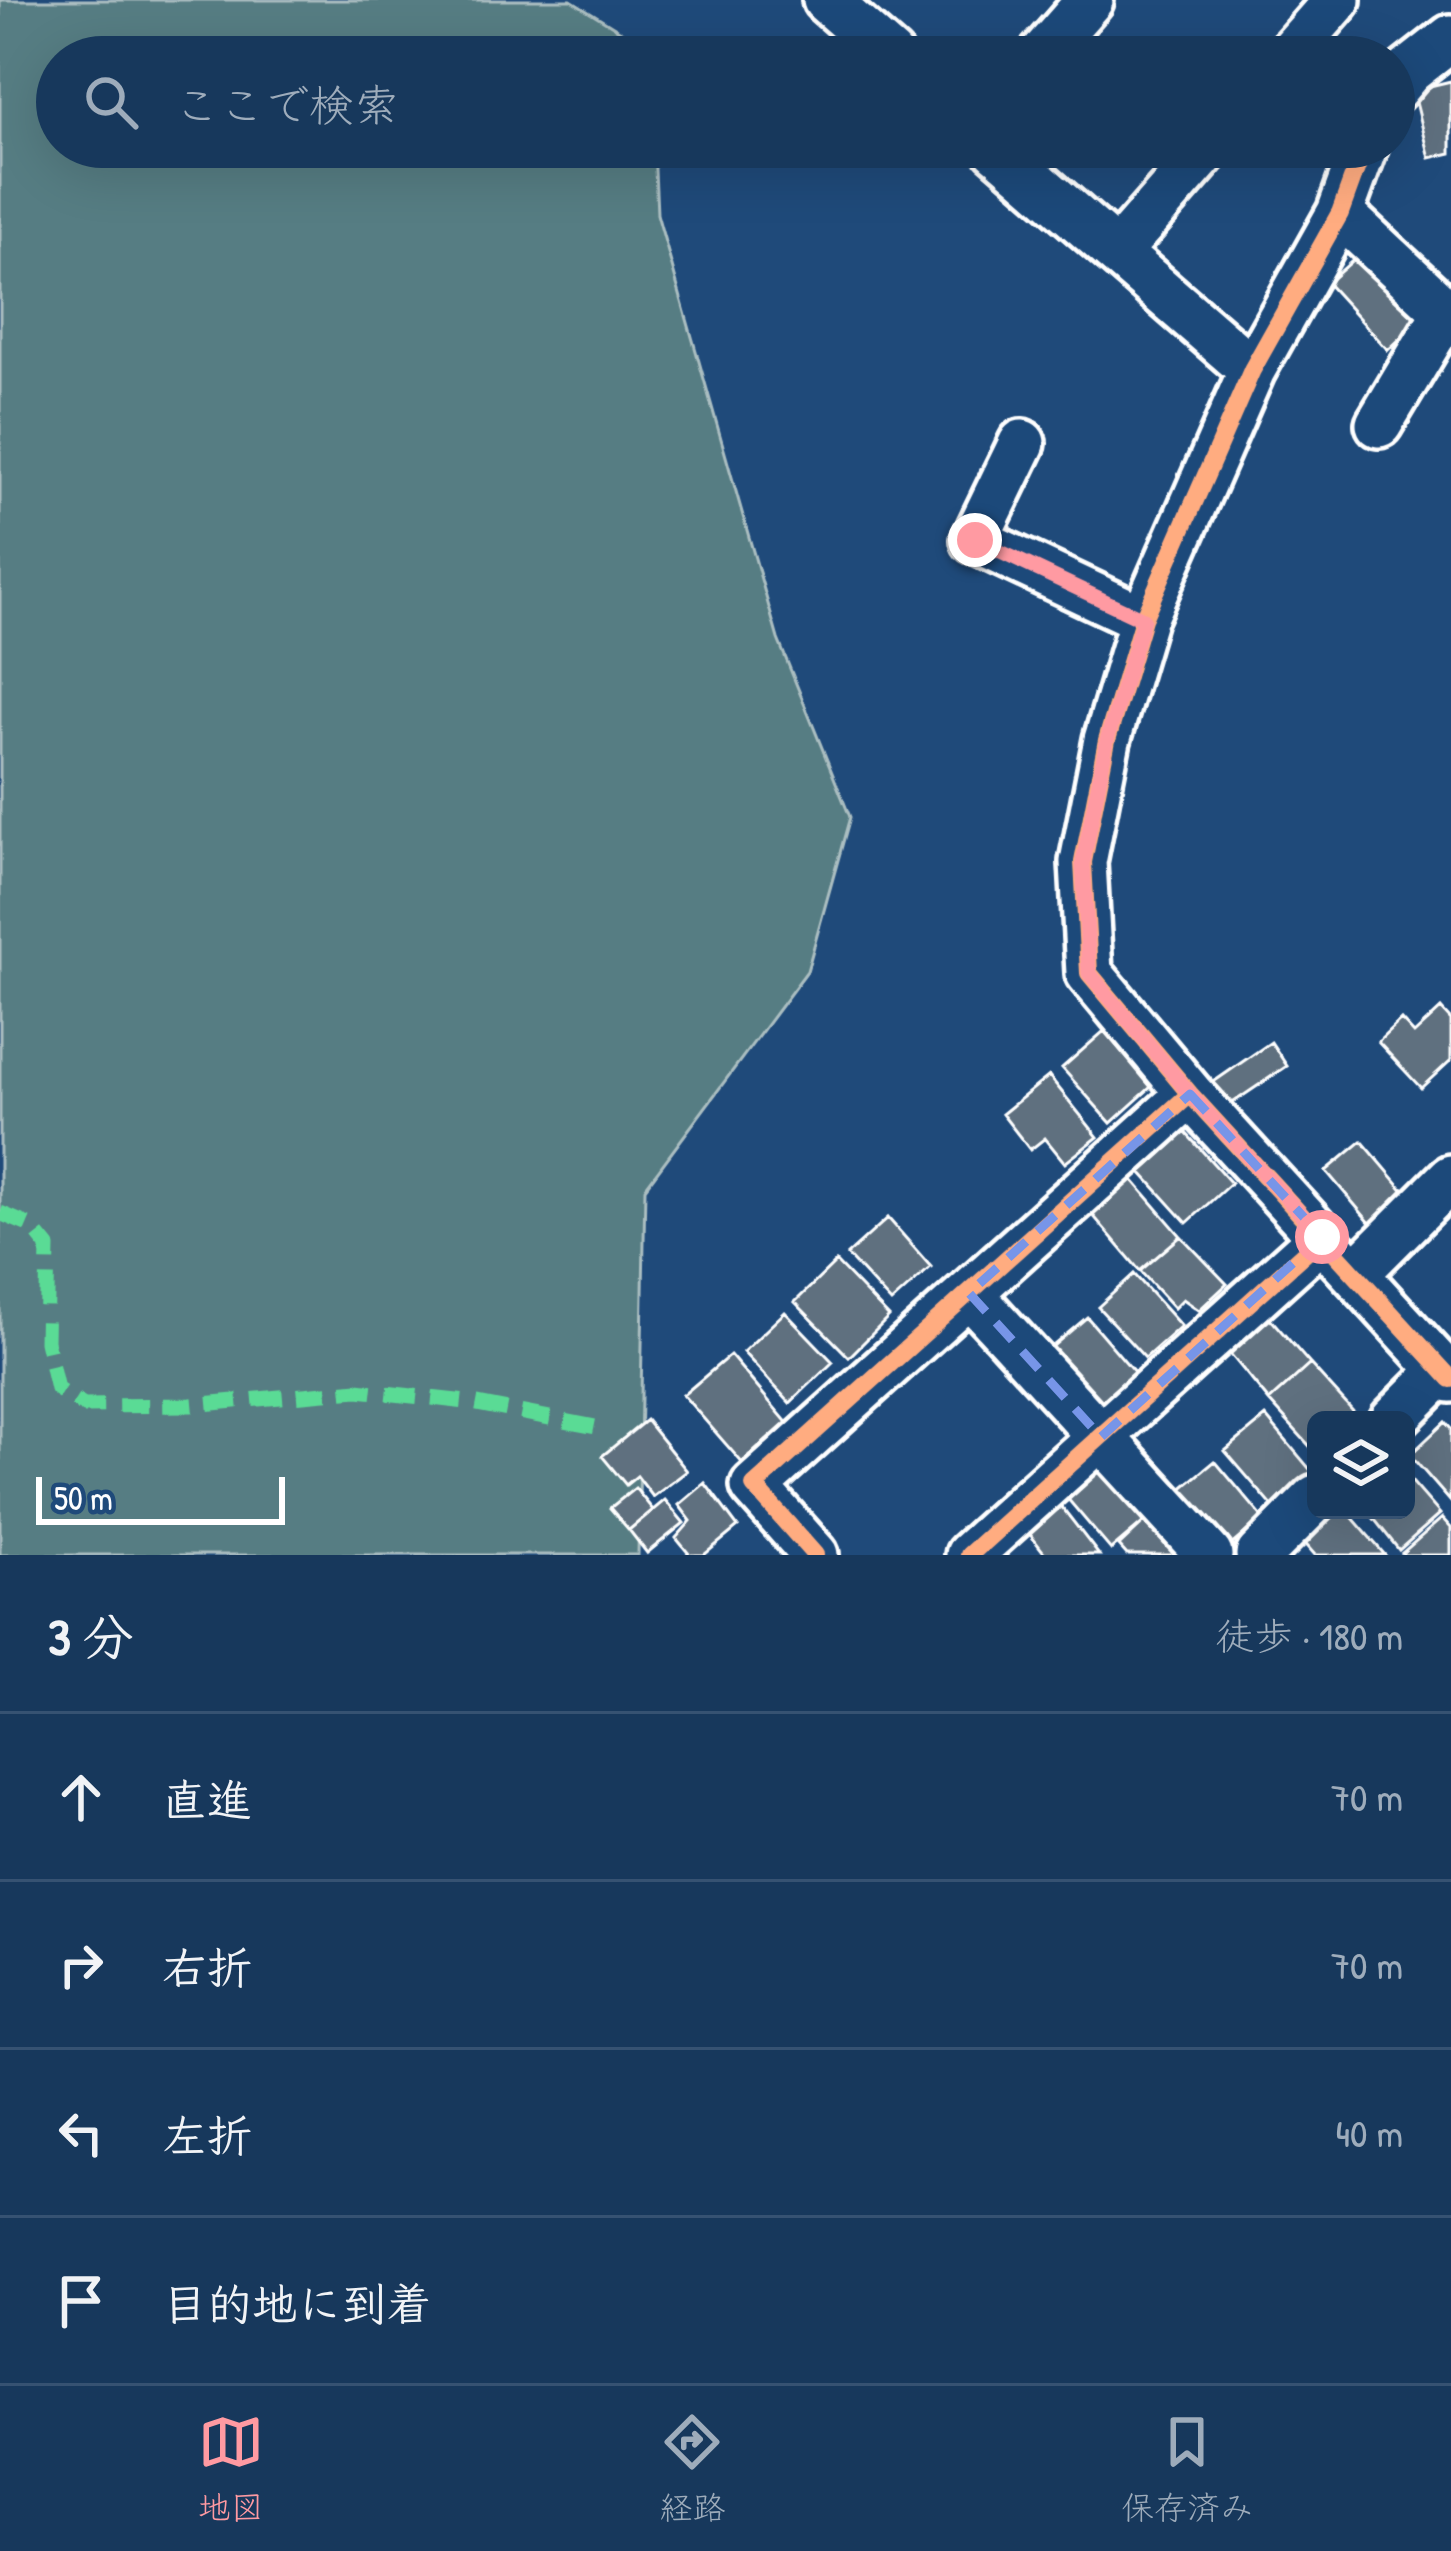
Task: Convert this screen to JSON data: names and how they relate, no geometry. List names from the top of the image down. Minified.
{"scale_bar":"50 m","page":{"search":"ここで検索","scale":"50 m","heading":["3 分","徒歩 · 180 m"],"list":[["直進","70 m"],["右折","70 m"],["左折","40 m"],"目的地に到着"],"nav":["地図","経路","保存済み"]}}
